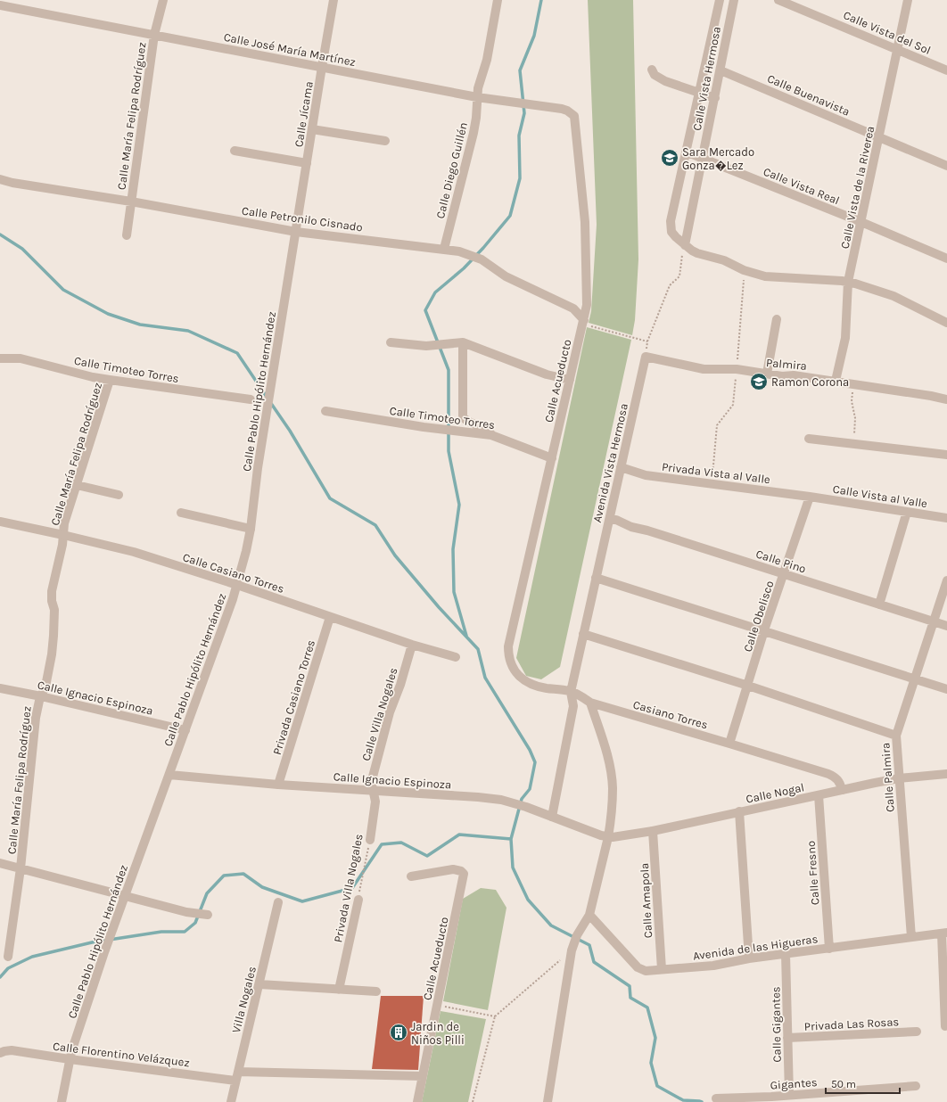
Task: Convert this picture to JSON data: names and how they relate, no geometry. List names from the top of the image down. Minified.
{"streets":{"street":["Calle Vista del Sol","Calle José María Martínez","Calle Vista Hermosa","Calle Buenavista","Calle Jícama","Calle María Felipa Rodríguez","Calle Diego Guillén","Calle Vista Real","Calle Vista de la Riverea","Calle Petronilo Cisnado","Palmira","Calle Timoteo Torres","Calle Acueducto","Calle Pablo Hipólito Hernández","Avenida Vista Hermosa","Privada Vista al Valle","Calle Vista al Valle","Calle Pino","Calle Casiano Torres","Calle Obelisco","Calle Ignacio Espinoza","Privada Casiano Torres","Calle Villa Nogales","Casiano Torres","Calle Palmira","Calle Nogal","Calle Fresno","Privada Villa Nogales","Calle Amapola","Avenida de las Higueras","Villa Nogales","Privada Las Rosas","Calle Gigantes","Calle Florentino Velázquez","Gigantes"]},"crossings":[["Calle Vista del Sol","Calle Vista de la Riverea"],["Calle José María Martínez","Calle Jícama"],["Calle José María Martínez","Calle María Felipa Rodríguez"],["Calle José María Martínez","Calle Diego Guillén"],["Calle José María Martínez","Calle Acueducto"],["Calle Vista Hermosa","Calle Buenavista"],["Calle Vista Hermosa","Calle Vista Real"],["Calle Buenavista","Calle Vista de la Riverea"],["Calle Jícama","Calle Petronilo Cisnado"],["Calle Jícama","Calle Pablo Hipólito Hernández"],["Calle María Felipa Rodríguez","Calle Petronilo Cisnado"],["Calle María Felipa Rodríguez","Calle Timoteo Torres"],["Calle María Felipa Rodríguez","Calle Casiano Torres"],["Calle María Felipa Rodríguez","Calle Ignacio Espinoza"],["Calle Diego Guillén","Calle Petronilo Cisnado"],["Calle Vista Real","Calle Vista de la Riverea"],["Calle Vista de la Riverea","Palmira"],["Calle Petronilo Cisnado","Calle Acueducto"],["Calle Petronilo Cisnado","Calle Pablo Hipólito Hernández"],["Palmira","Avenida Vista Hermosa"],["Calle Timoteo Torres","Calle Acueducto"],["Calle Acueducto","Casiano Torres"],["Calle Pablo Hipólito Hernández","Calle Casiano Torres"],["Calle Pablo Hipólito Hernández","Calle Ignacio Espinoza"],["Calle Pablo Hipólito Hernández","Calle Florentino Velázquez"],["Avenida Vista Hermosa","Privada Vista al Valle"],["Avenida Vista Hermosa","Calle Pino"],["Avenida Vista Hermosa","Calle Ignacio Espinoza"],["Avenida Vista Hermosa","Casiano Torres"],["Privada Vista al Valle","Calle Vista al Valle"],["Privada Vista al Valle","Calle Obelisco"],["Calle Vista al Valle","Calle Obelisco"],["Calle Pino","Calle Obelisco"],["Calle Pino","Calle Palmira"],["Calle Casiano Torres","Privada Casiano Torres"],["Calle Casiano Torres","Calle Villa Nogales"],["Calle Obelisco","Casiano Torres"],["Calle Ignacio Espinoza","Privada Casiano Torres"],["Calle Ignacio Espinoza","Calle Villa Nogales"],["Calle Ignacio Espinoza","Calle Nogal"],["Calle Ignacio Espinoza","Privada Villa Nogales"],["Calle Villa Nogales","Privada Villa Nogales"],["Casiano Torres","Calle Nogal"],["Calle Palmira","Calle Nogal"],["Calle Palmira","Avenida de las Higueras"],["Calle Nogal","Calle Fresno"],["Calle Nogal","Calle Amapola"],["Calle Fresno","Avenida de las Higueras"],["Calle Amapola","Avenida de las Higueras"],["Avenida de las Higueras","Calle Gigantes"],["Villa Nogales","Calle Florentino Velázquez"],["Privada Las Rosas","Calle Gigantes"],["Calle Gigantes","Gigantes"]],"places":{"school or university":["Sara Mercado Gonza�Lez","Ramon Corona"],"building":["Jardin de Niños Pilli"]},"scale_bar":"50 m"}
